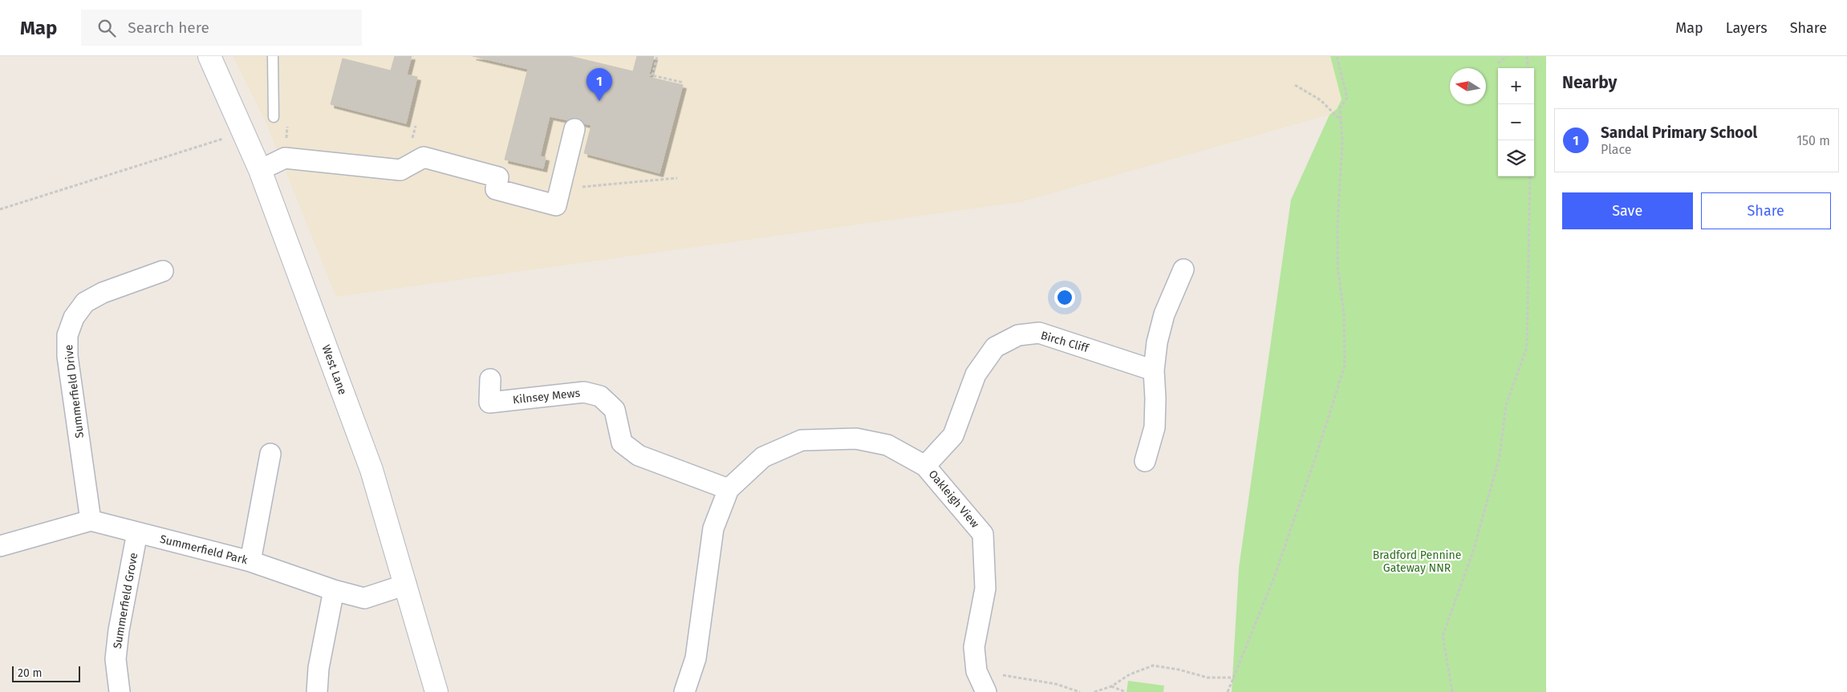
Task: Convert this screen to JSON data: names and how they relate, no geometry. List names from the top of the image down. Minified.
{"streets":{"street":["Birch Cliff","West Lane","Summerfield Drive","Kilnsey Mews","Oakleigh View","Summerfield Park","Summerfield Grove"]},"crossings":[["Birch Cliff","Oakleigh View"],["West Lane","Summerfield Park"],["Summerfield Drive","Summerfield Park"],["Kilnsey Mews","Oakleigh View"],["Summerfield Park","Summerfield Grove"]],"parks":["Bradford Pennine Gateway NNR"],"scale_bar":"20 m","north":"left","page":{"header":"Map","search":"Search here","nav":["Map","Layers","Share"],"heading":"Nearby","map_buttons":["+","−"],"pins":"1","list":[{"mark":"1","name":"Sandal Primary School","note":"Place","value":"150 m"}],"buttons":["Save","Share"],"scale":"20 m"}}
